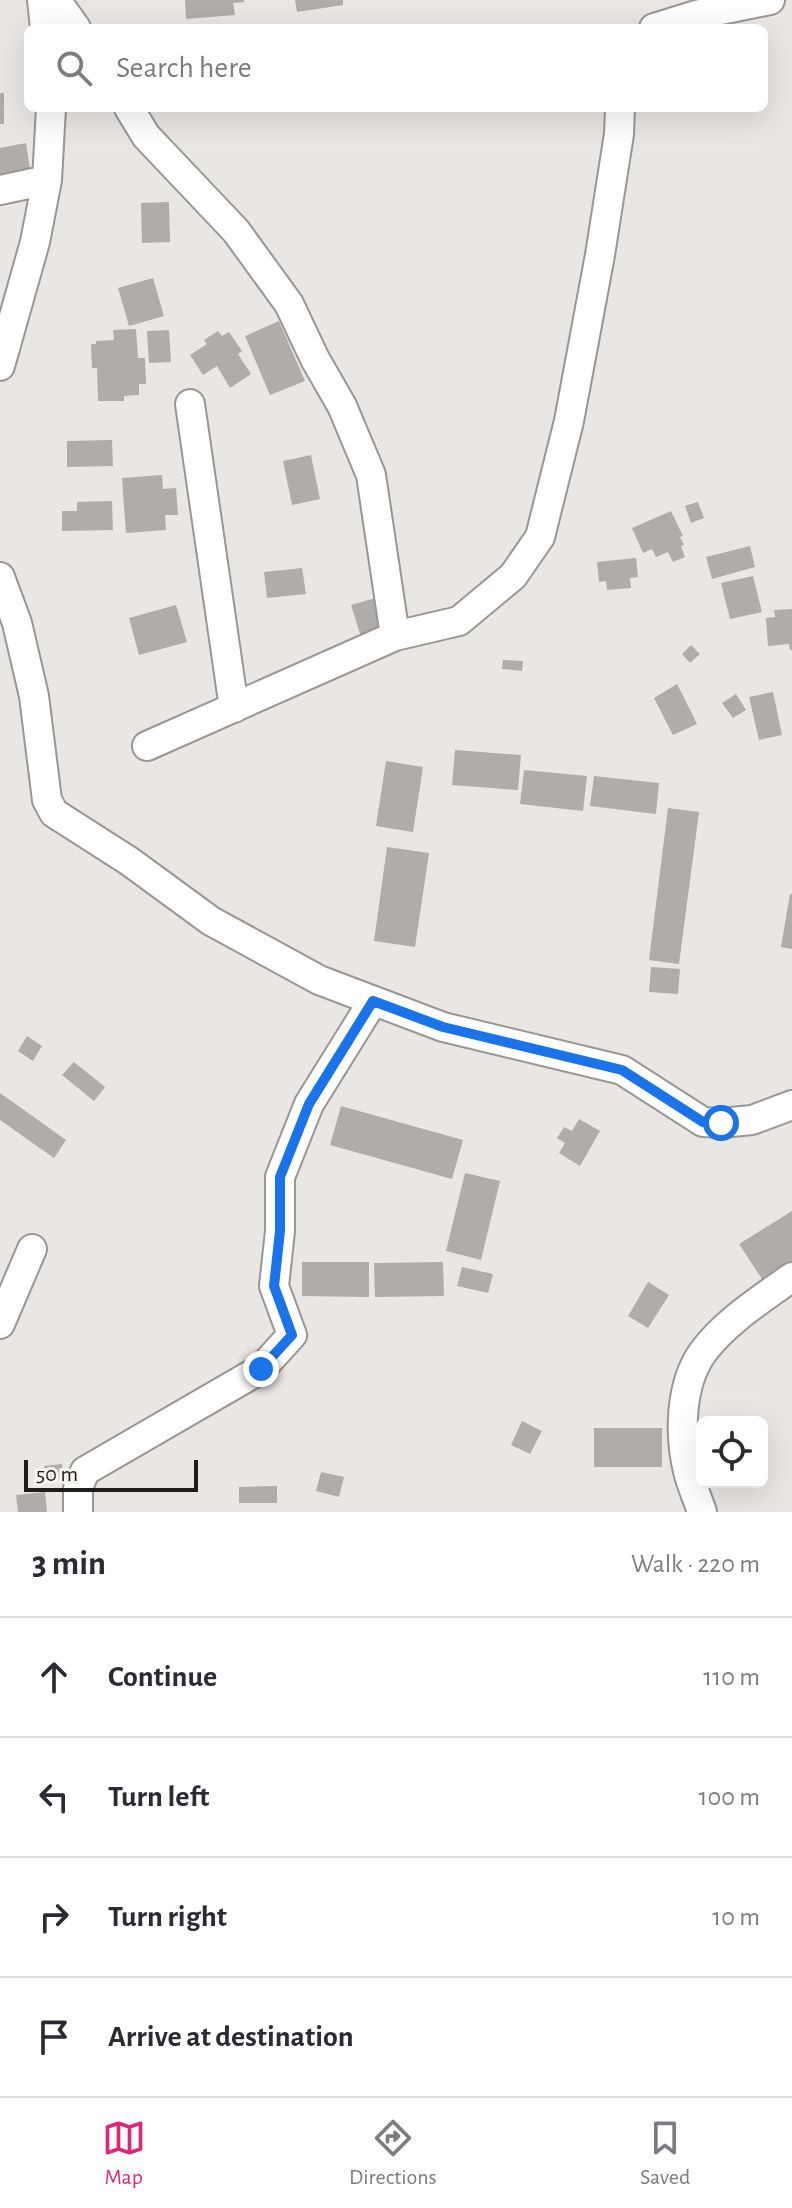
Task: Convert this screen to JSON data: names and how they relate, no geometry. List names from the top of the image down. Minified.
{"scale_bar":"50 m","page":{"search":"Search here","scale":"50 m","heading":["3 min","Walk · 220 m"],"list":[["Continue","110 m"],["Turn left","100 m"],["Turn right","10 m"],"Arrive at destination"],"nav":["Map","Directions","Saved"]}}
